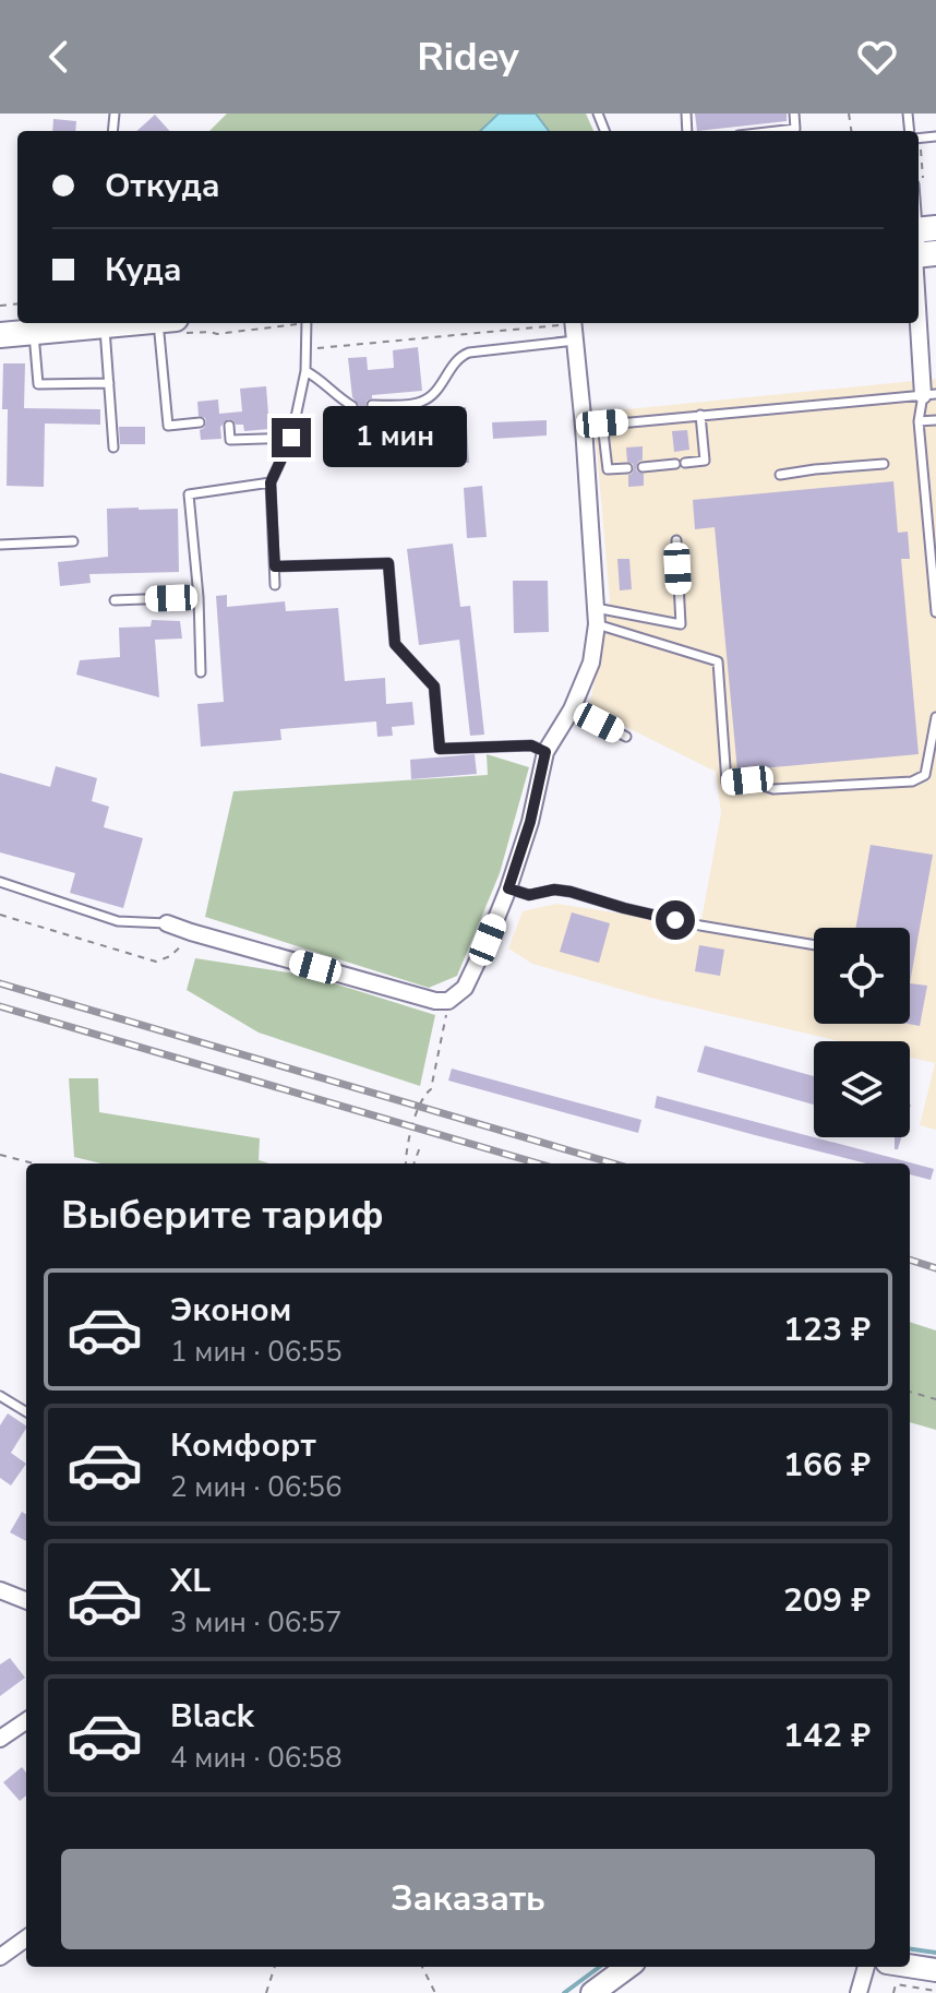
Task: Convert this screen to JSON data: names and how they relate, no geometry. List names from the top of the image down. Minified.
{"page":{"header":"Ridey","banner":["Откуда","Куда"],"bubble":"1 мин","heading":"Выберите тариф","list":[{"name":"Эконом","note":"1 мин · 06:55","value":"123 ₽"},{"name":"Комфорт","note":"2 мин · 06:56","value":"166 ₽"},{"name":"XL","note":"3 мин · 06:57","value":"209 ₽"},{"name":"Black","note":"4 мин · 06:58","value":"142 ₽"}],"buttons":"Заказать"}}
